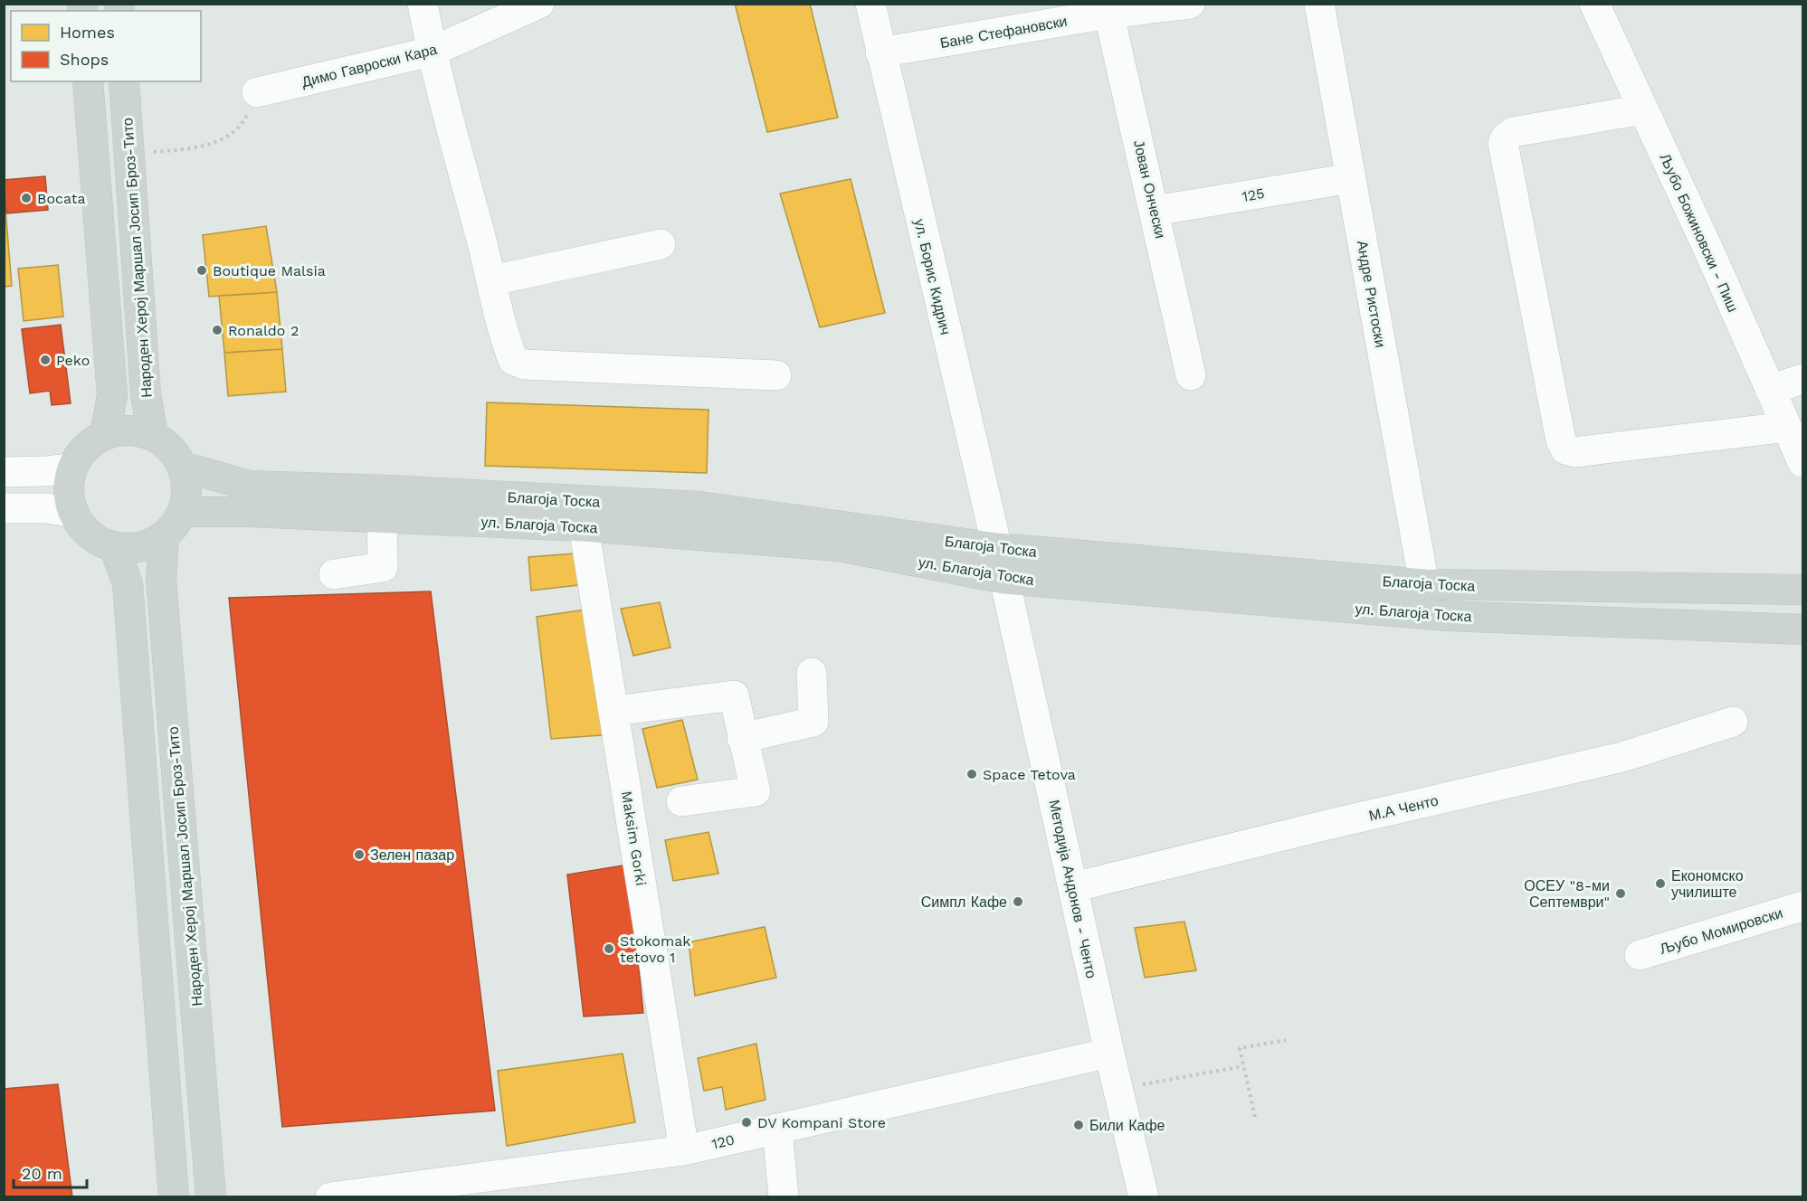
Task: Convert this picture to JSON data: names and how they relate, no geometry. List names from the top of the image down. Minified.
{"streets":{"main road":["Народен Херој Маршал Јосип Броз-Тито","Благоја Тоска","ул. Благоја Тоска"],"street":["Бане Стефановски","Димо Гавроски Кара","Јован Ончески","125","Љубо Божиновски - Пиш","ул. Борис Кидрич","Андре Ристоски","М.А Ченто","Maksim Gorki","Методија Андонов - Ченто","Љубо Момировски","120"]},"crossings":[["Бане Стефановски","Јован Ончески"],["Бане Стефановски","ул. Борис Кидрич"],["Јован Ончески","125"],["125","Андре Ристоски"],["Народен Херој Маршал Јосип Броз-Тито","Благоја Тоска"],["Народен Херој Маршал Јосип Броз-Тито","ул. Благоја Тоска"],["ул. Борис Кидрич","Благоја Тоска"],["ул. Борис Кидрич","Методија Андонов - Ченто"],["Андре Ристоски","Благоја Тоска"],["Благоја Тоска","ул. Благоја Тоска"],["Благоја Тоска","Методија Андонов - Ченто"],["ул. Благоја Тоска","Maksim Gorki"],["ул. Благоја Тоска","Методија Андонов - Ченто"],["М.А Ченто","Методија Андонов - Ченто"],["Maksim Gorki","120"],["Методија Андонов - Ченто","120"]],"places":["Bocata","Boutique Malsia","Ronaldo 2","Peko","Space Tetova","Зелен пазар","Економско училиште","ОСЕУ \"8-ми Септември\"","Симпл Кафе","Stokomak tetovo 1","DV Kompani Store","Били Кафе"],"legend":["Homes","Shops"],"scale_bar":"20 m"}
